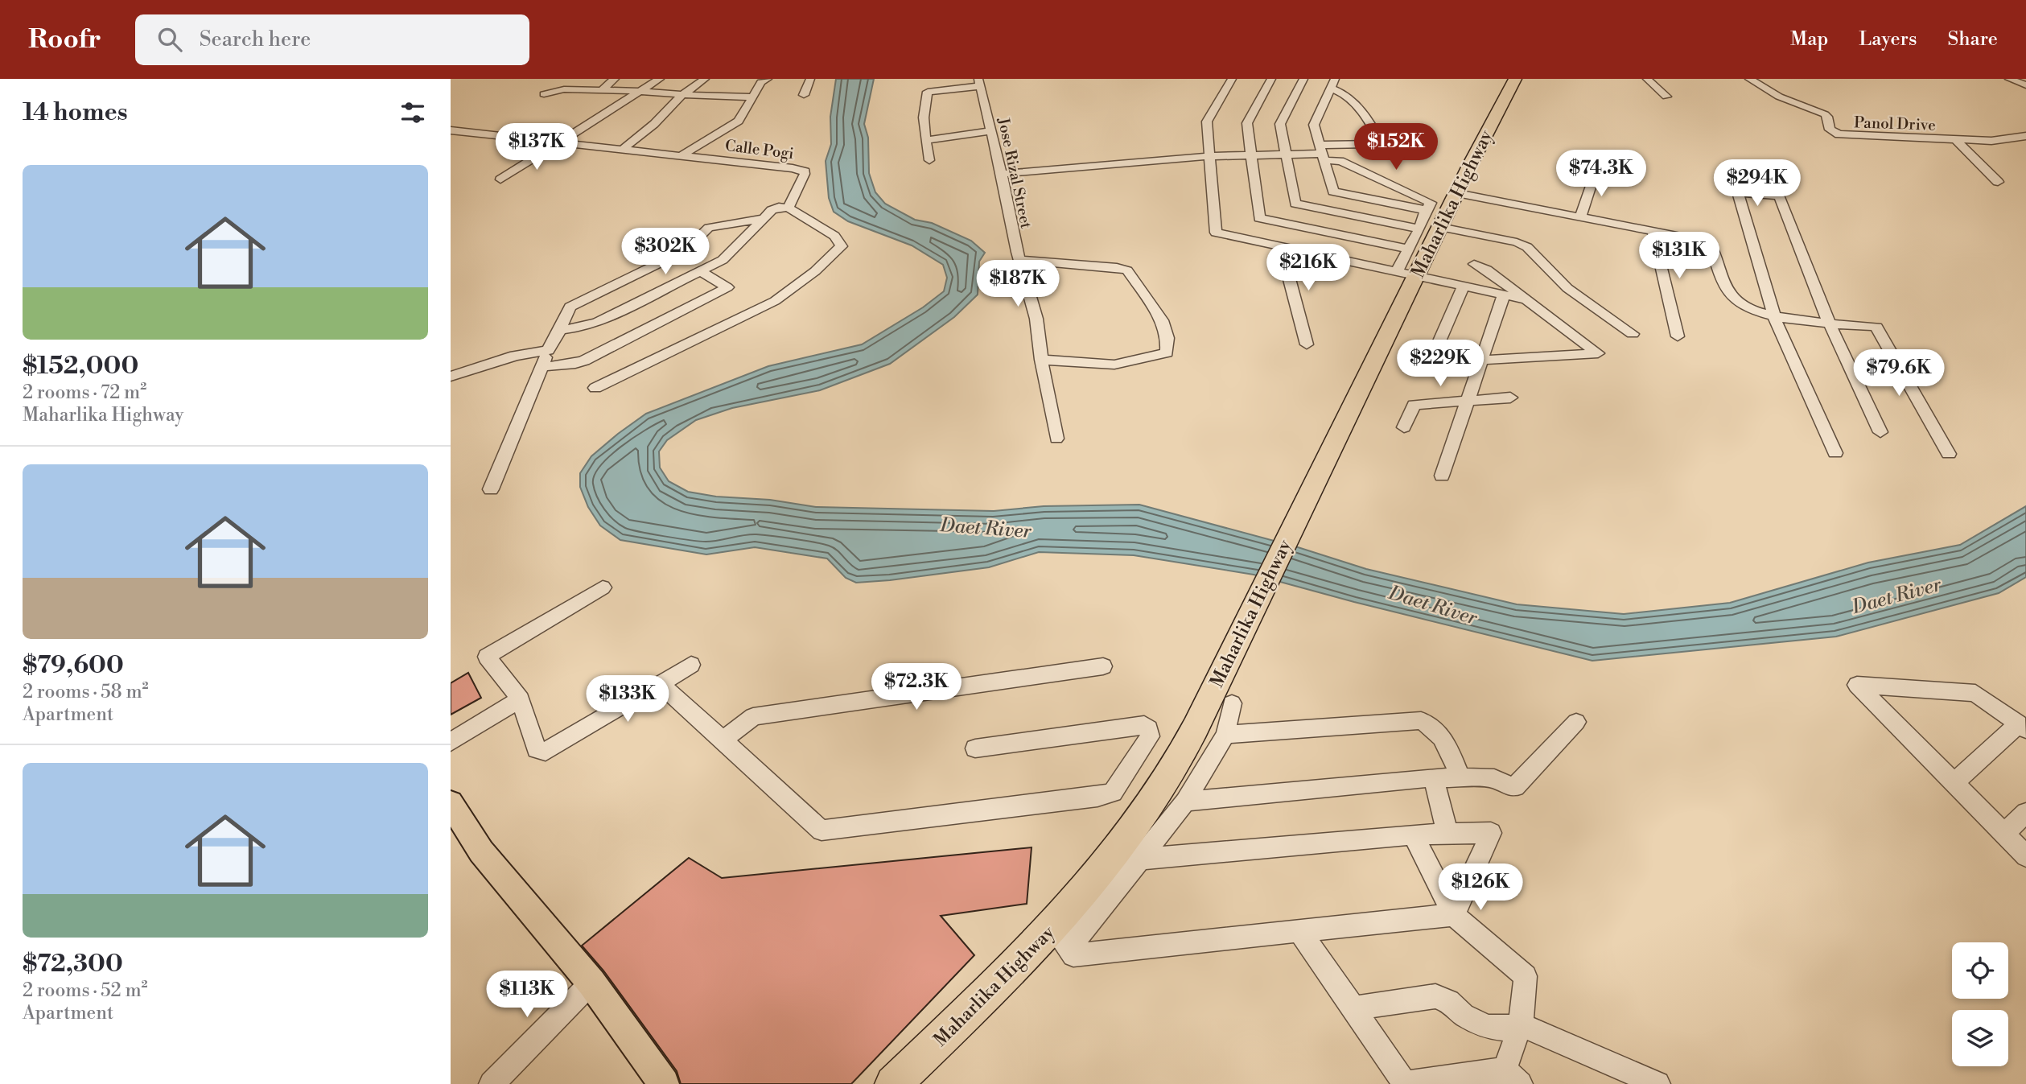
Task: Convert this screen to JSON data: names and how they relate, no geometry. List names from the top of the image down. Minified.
{"streets":{"highway":["Maharlika Highway"],"street":["Panol Drive","Calle Pogi","Jose Rizal Street"]},"water":["Daet River"],"page":{"header":"Roofr","search":"Search here","nav":["Map","Layers","Share"],"heading":"14 homes","price":["$137K","$152K","$74.3K","$294K","$302K","$131K","$216K","$187K","$229K","$79.6K","$72.3K","$133K","$126K","$113K"],"list":[{"name":"$152,000","note":"2 rooms · 72 m² · Maharlika Highway"},{"name":"$79,600","note":"2 rooms · 58 m² · Apartment"},{"name":"$72,300","note":"2 rooms · 52 m² · Apartment"}]}}
